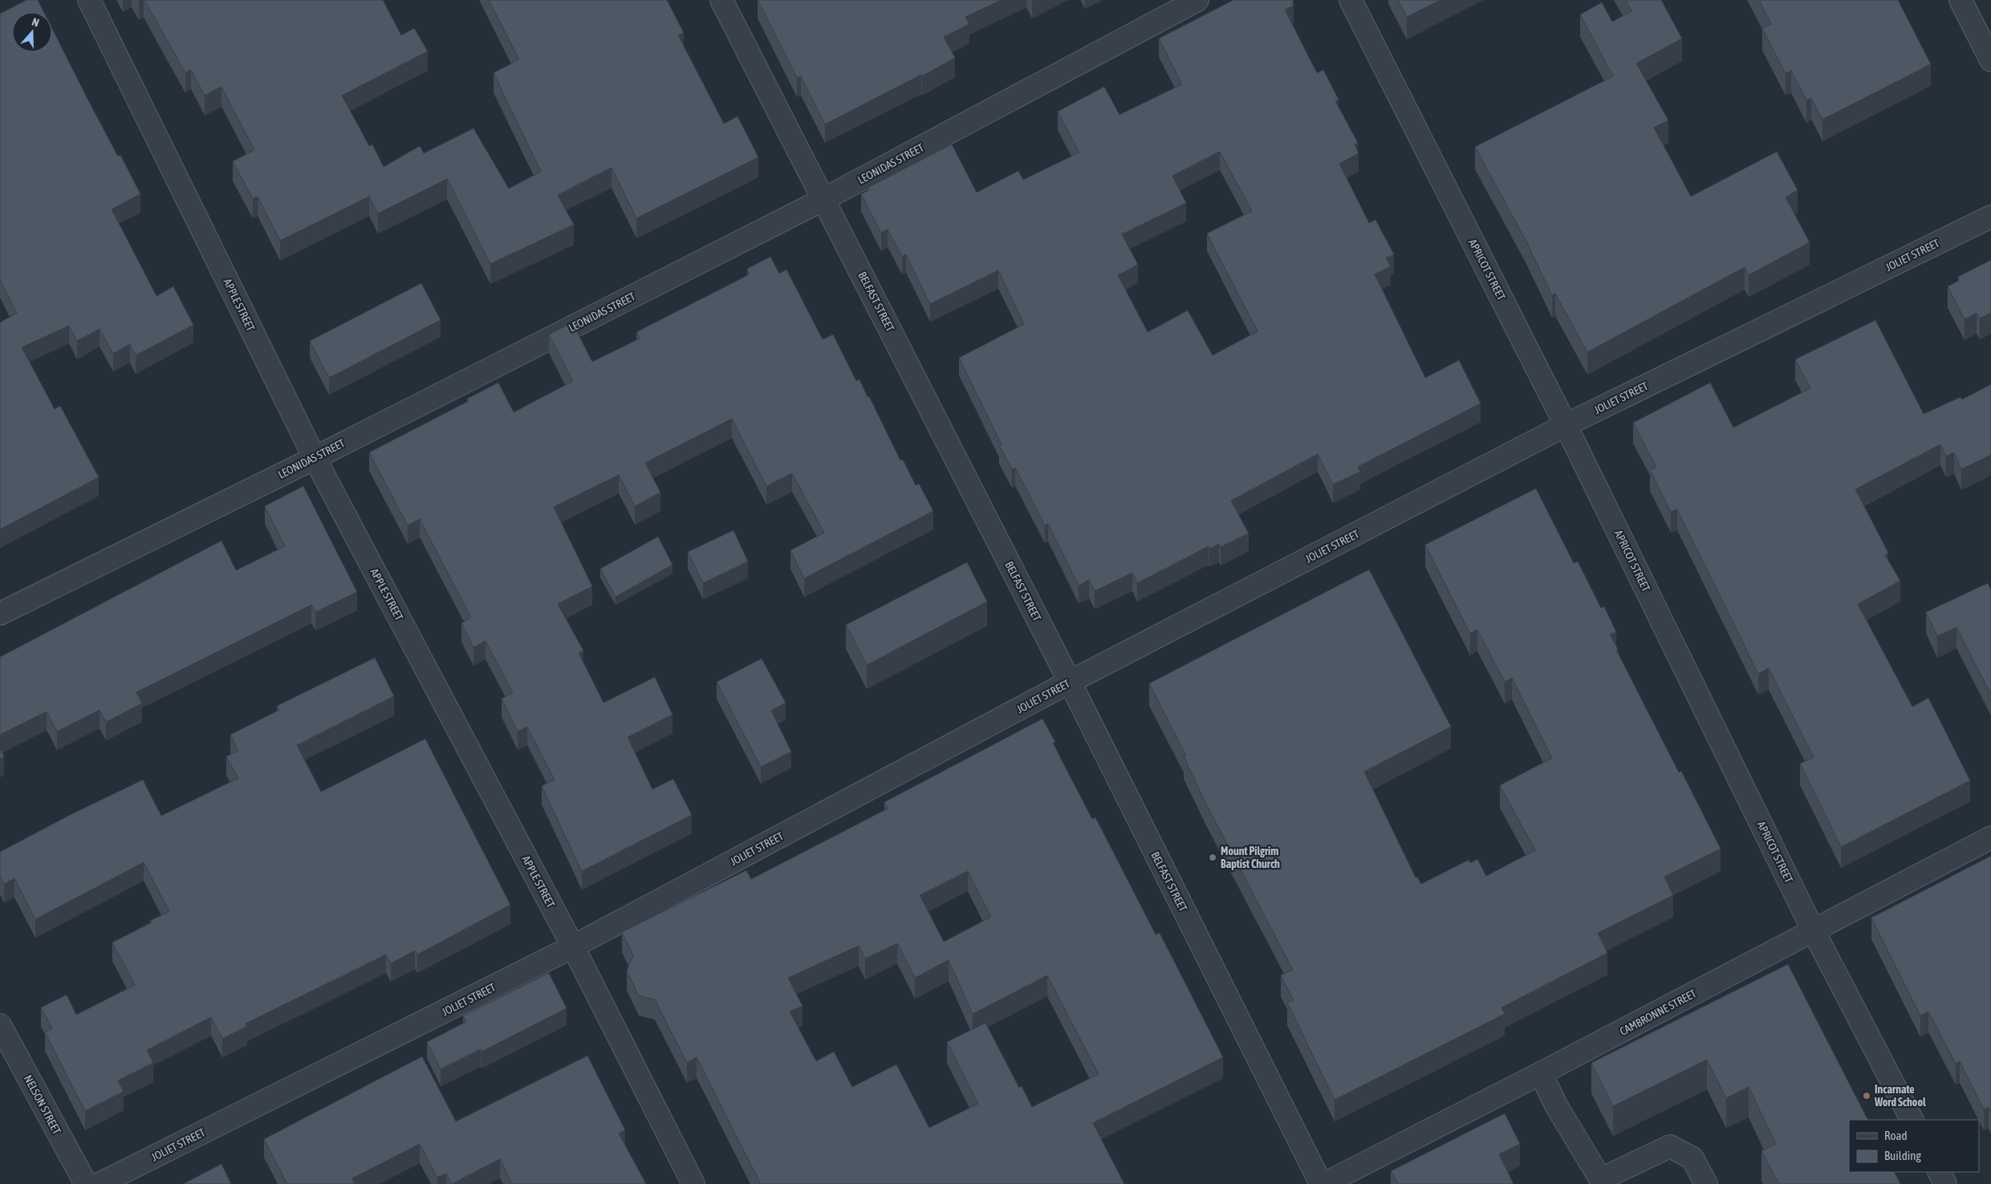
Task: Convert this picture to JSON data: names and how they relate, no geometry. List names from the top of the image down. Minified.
{"streets":{"street":["LEONIDAS STREET","JOLIET STREET","APRICOT STREET","BELFAST STREET","APPLE STREET","CAMBRONNE STREET","NELSON STREET"]},"crossings":[["LEONIDAS STREET","BELFAST STREET"],["LEONIDAS STREET","APPLE STREET"],["JOLIET STREET","APRICOT STREET"],["JOLIET STREET","BELFAST STREET"],["JOLIET STREET","APPLE STREET"],["APRICOT STREET","CAMBRONNE STREET"]],"places":["Mount Pilgrim Baptist Church","Incarnate Word School"],"legend":["Road","Building"],"north":"top"}
